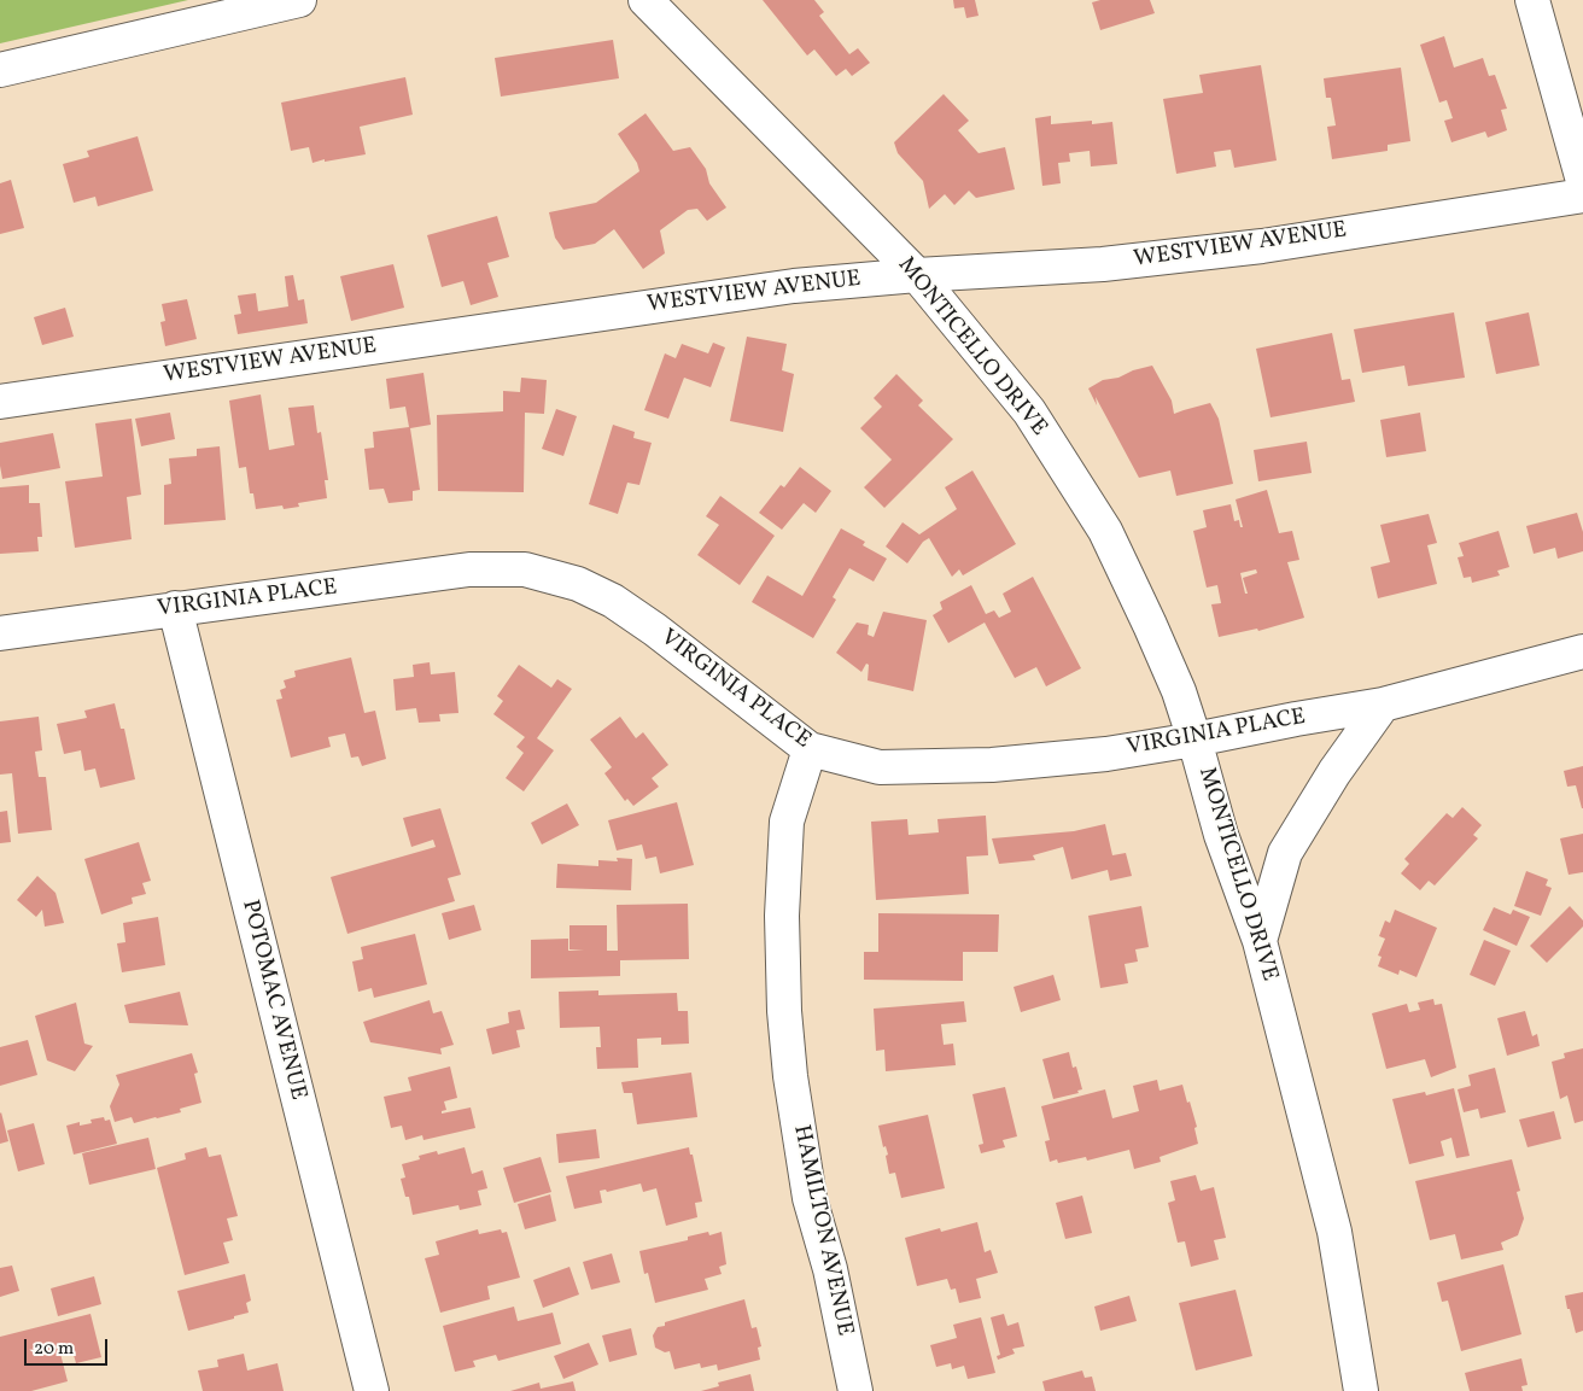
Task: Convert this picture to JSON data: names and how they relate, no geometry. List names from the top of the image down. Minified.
{"streets":{"street":["WESTVIEW AVENUE","MONTICELLO DRIVE","VIRGINIA PLACE","POTOMAC AVENUE","HAMILTON AVENUE"]},"crossings":[["WESTVIEW AVENUE","MONTICELLO DRIVE"],["MONTICELLO DRIVE","VIRGINIA PLACE"],["VIRGINIA PLACE","POTOMAC AVENUE"],["VIRGINIA PLACE","HAMILTON AVENUE"]],"scale_bar":"20 m"}
